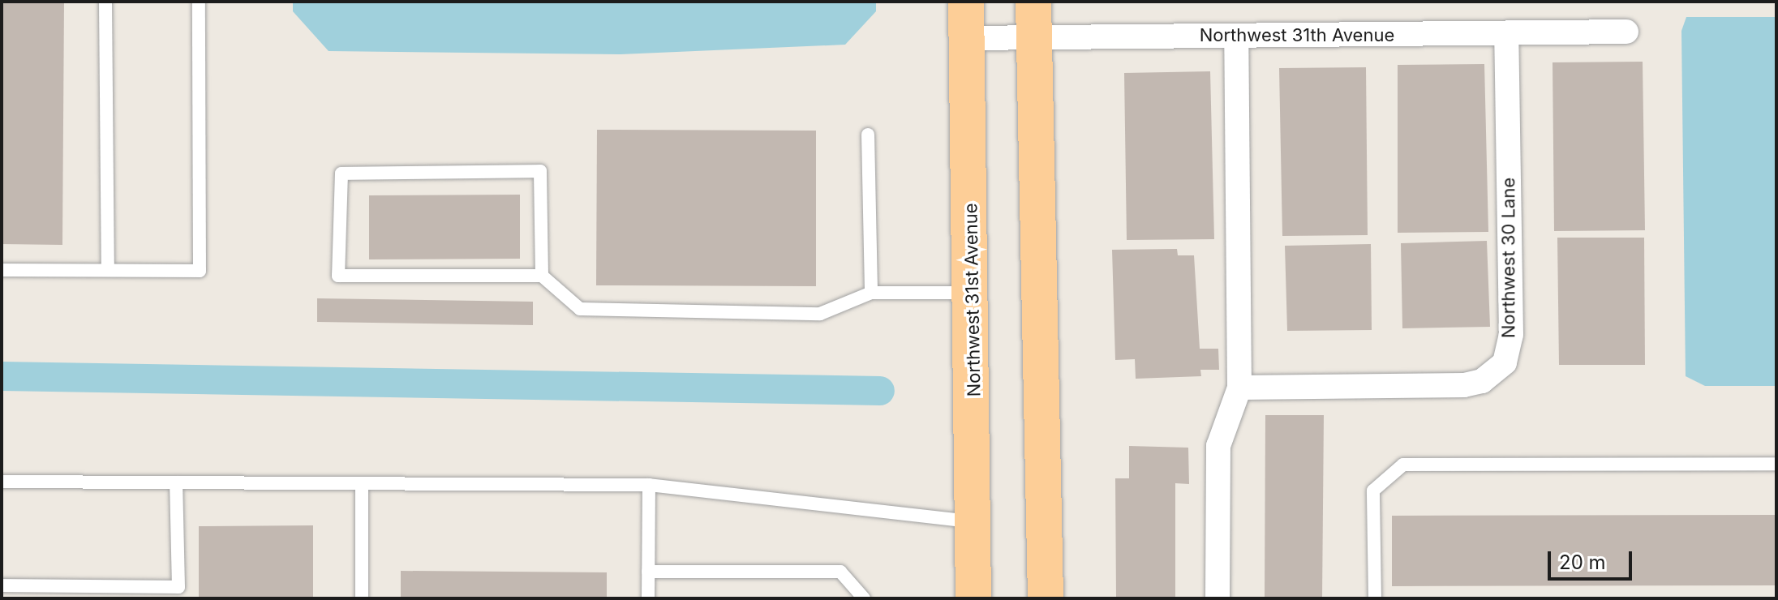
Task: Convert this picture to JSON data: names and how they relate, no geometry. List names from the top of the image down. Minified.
{"streets":{"main road":["Northwest 31st Avenue"],"street":["Northwest 31th Avenue","Northwest 30 Lane"]},"crossings":[["Northwest 31th Avenue","Northwest 30 Lane"],["Northwest 31th Avenue","Northwest 31st Avenue"]],"scale_bar":"20 m"}
